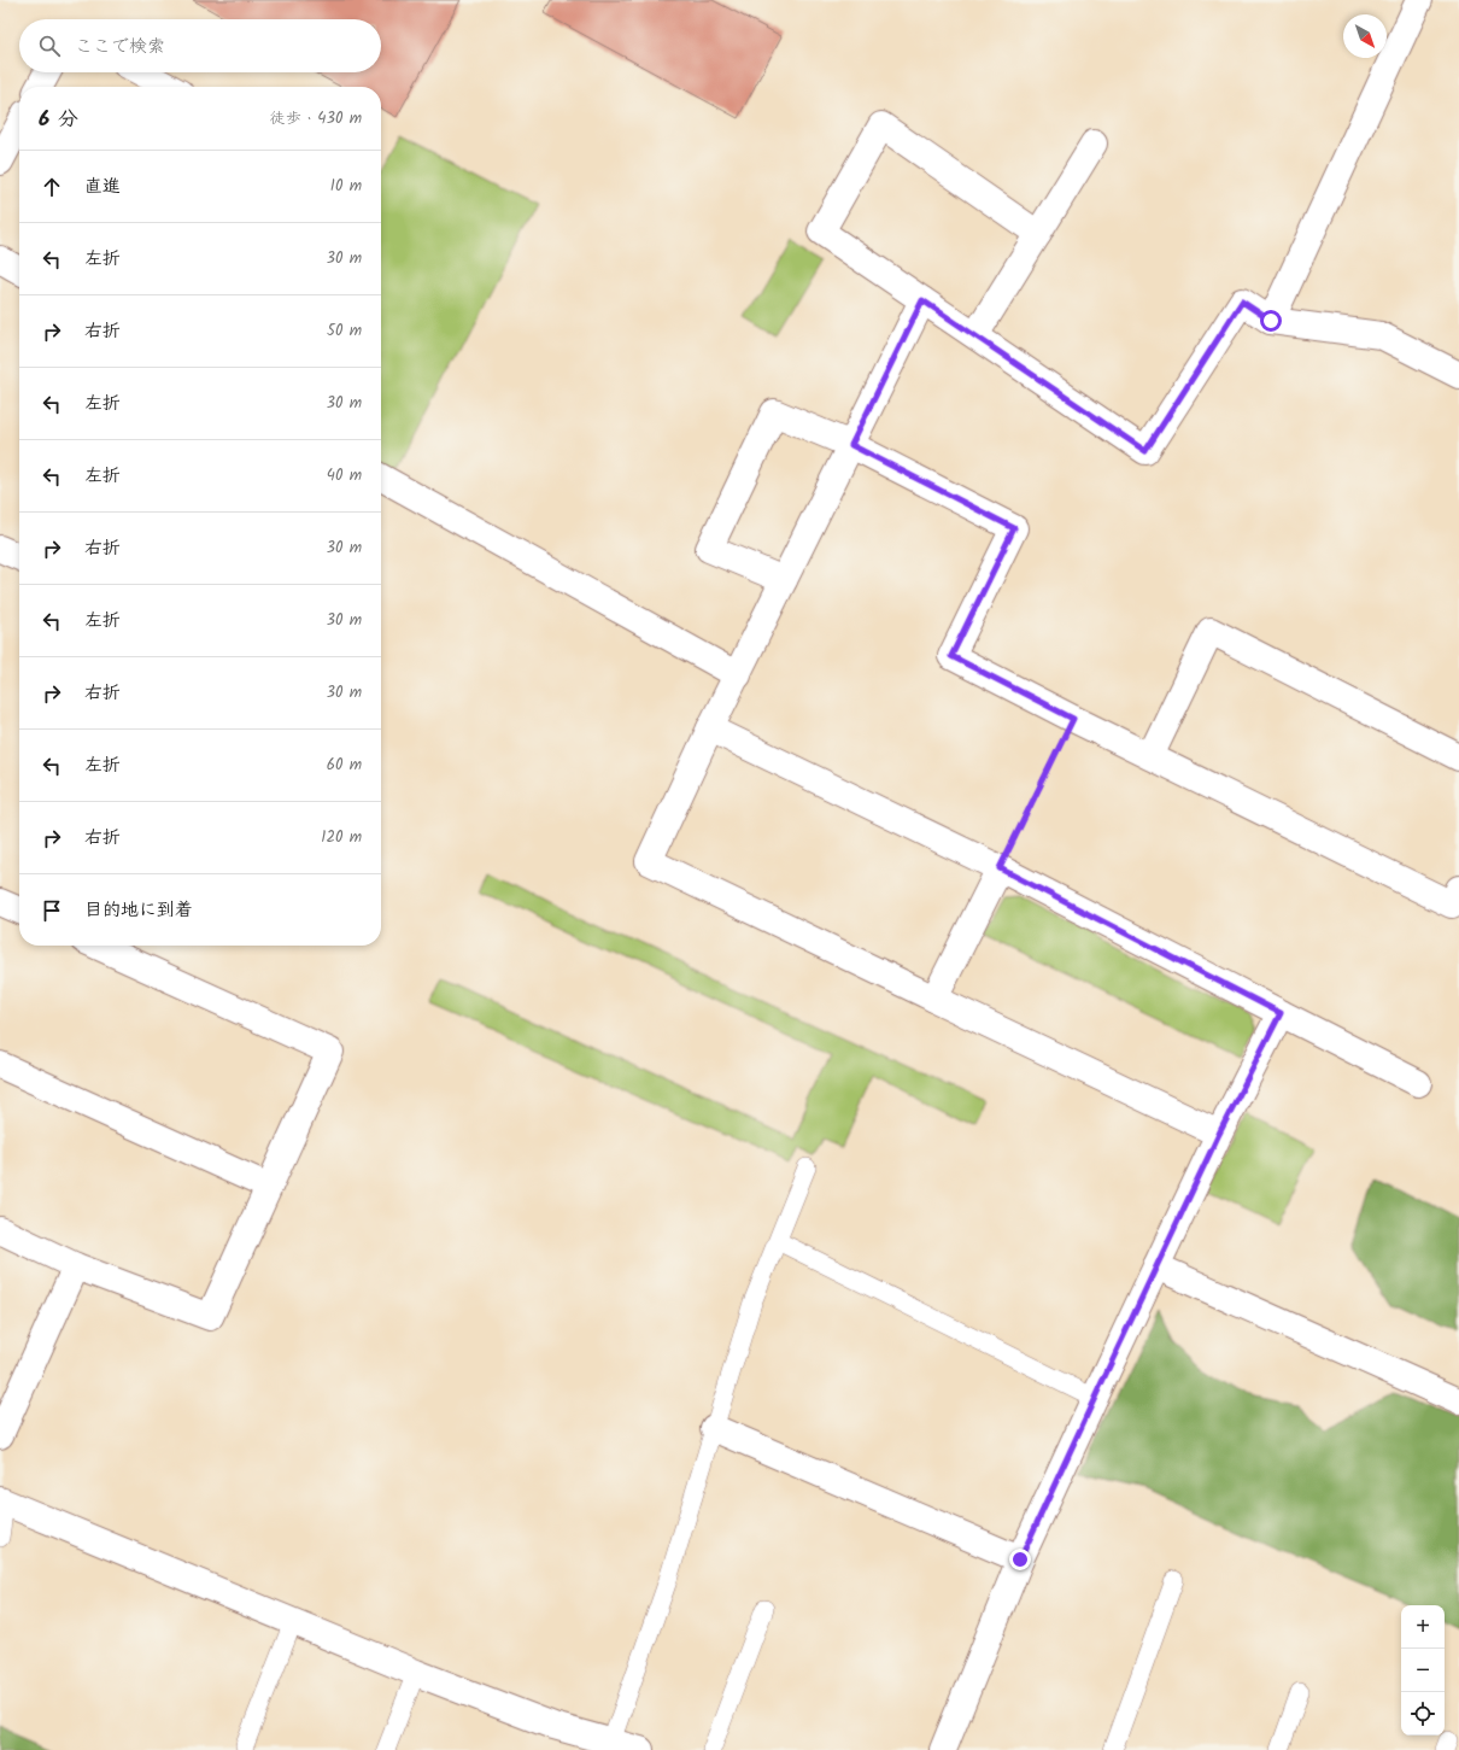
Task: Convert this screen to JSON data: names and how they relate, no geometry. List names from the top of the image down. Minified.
{"north":"bottom right","page":{"search":"ここで検索","heading":["6 分","徒歩 · 430 m"],"list":[["直進","10 m"],["左折","30 m"],["右折","50 m"],["左折","30 m"],["左折","40 m"],["右折","30 m"],["左折","30 m"],["右折","30 m"],["左折","60 m"],["右折","120 m"],"目的地に到着"],"map_buttons":["+","−"]}}
